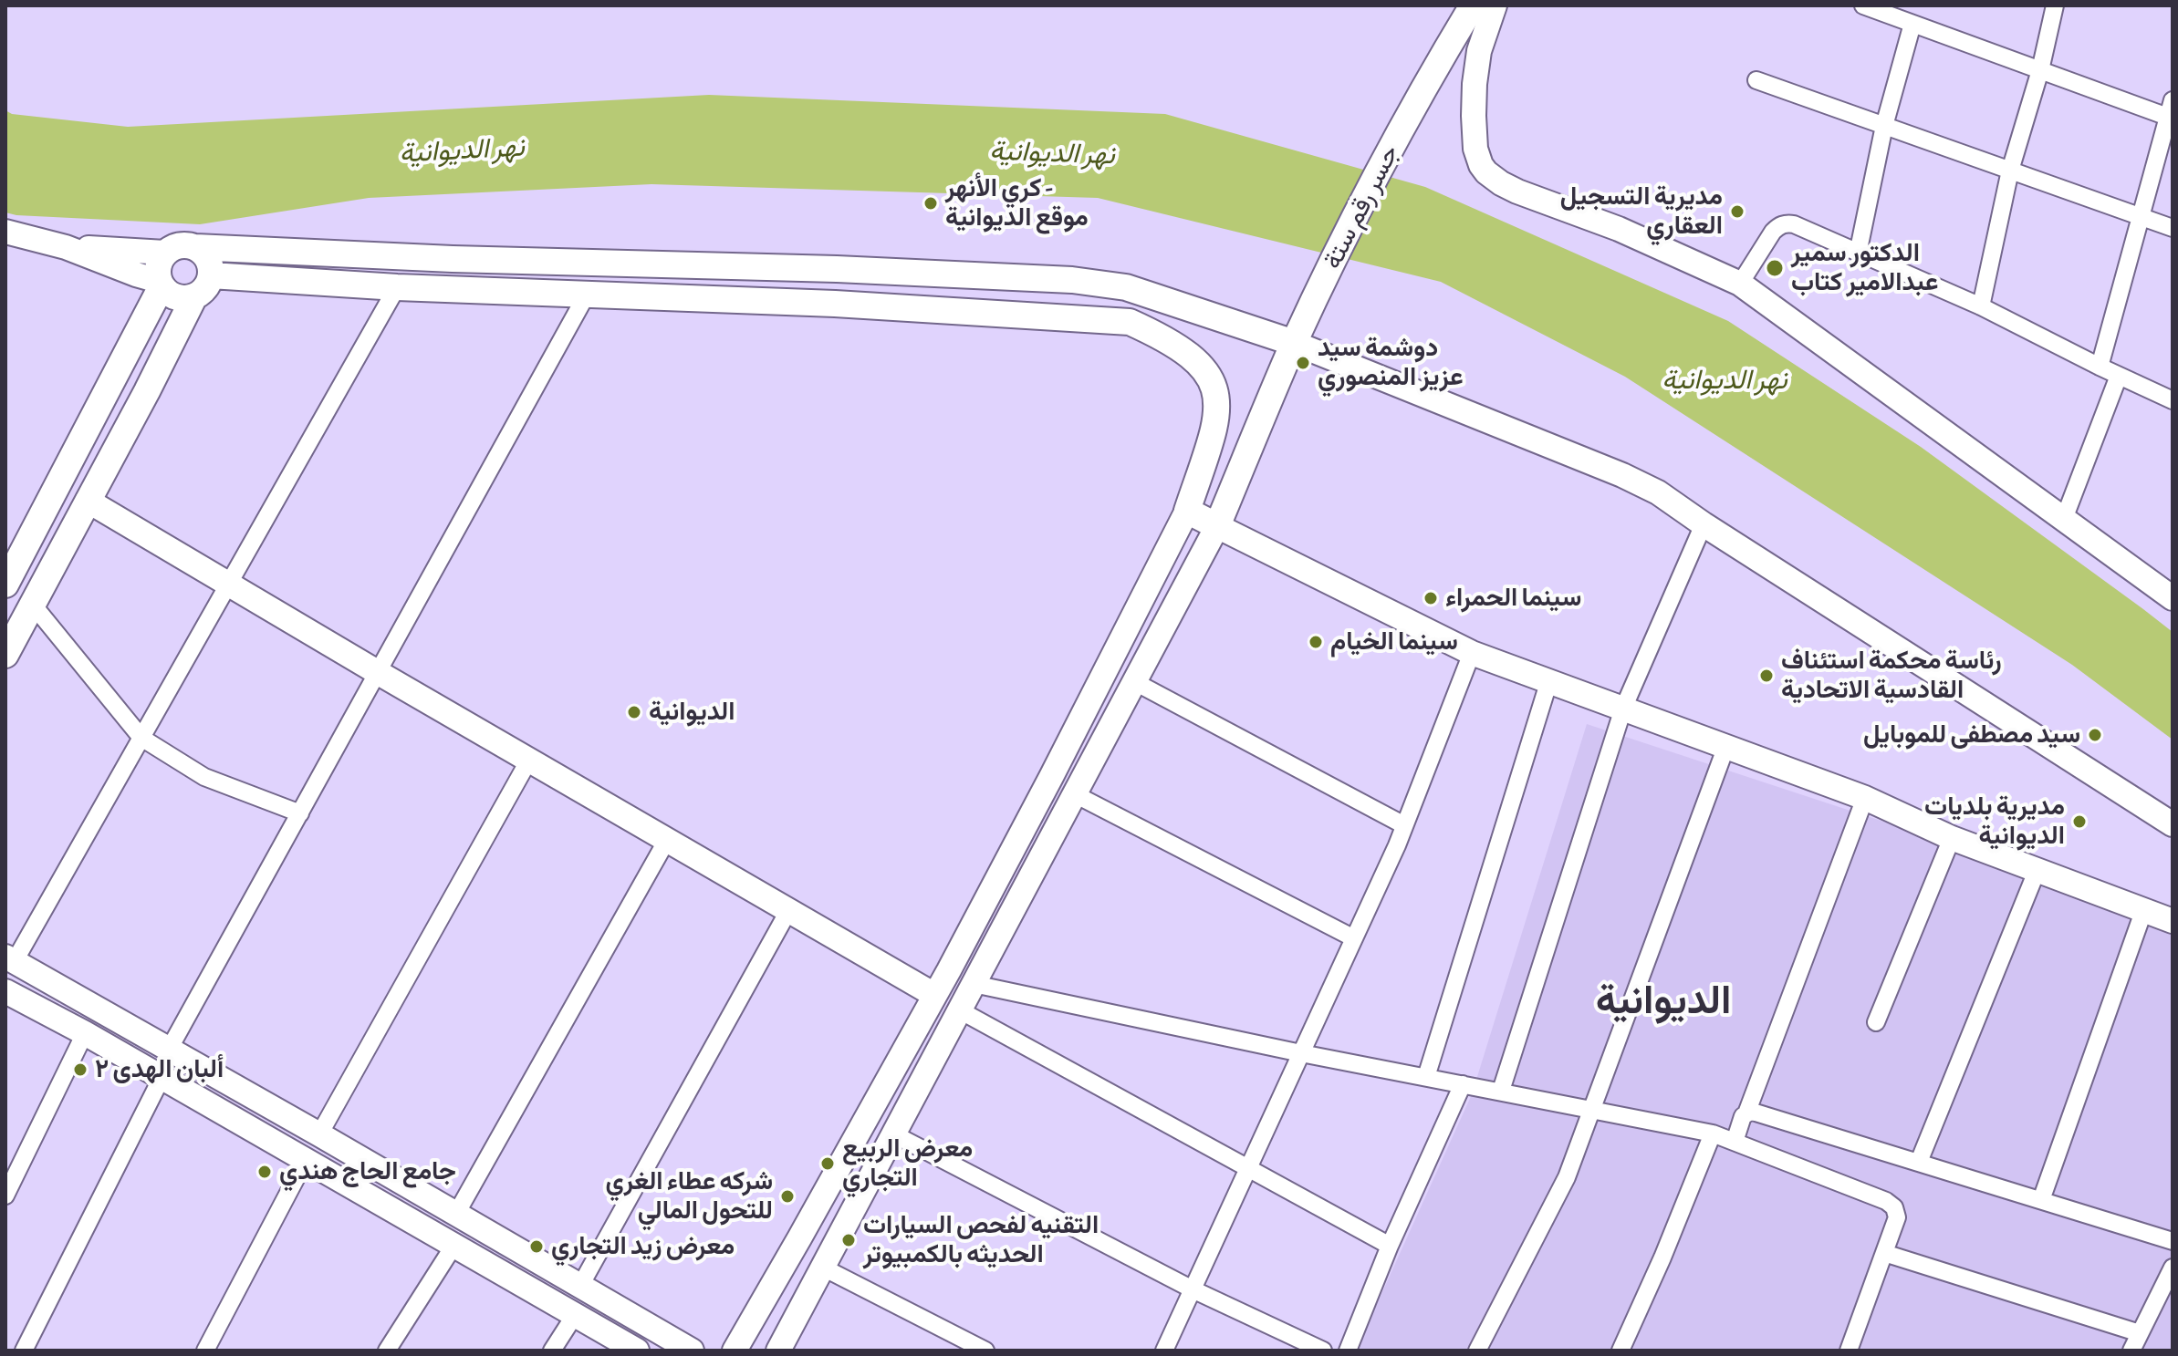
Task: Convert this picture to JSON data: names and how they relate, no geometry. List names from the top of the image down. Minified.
{"streets":{"main road":["جسر رقم ستة"]},"districts":["الديوانية"],"water":["نهر الديوانية"],"places":["كري الأنهر - موقع الديوانية","مديرية التسجيل العقاري","الدكتور سمير عبدالامير كتاب","دوشمة سيد عزيز المنصوري","سينما الحمراء","سينما الخيام","رئاسة محكمة استئناف القادسية الاتحادية","الديوانية","سيد مصطفى للموبايل","مديرية بلديات الديوانية","ألبان الهدى ٢","معرض الربيع التجاري","جامع الحاج هندي","شركه عطاء الغري للتحول المالي","التقنيه لفحص السيارات الحديثه بالكمبيوتر","معرض زيد التجاري"]}
